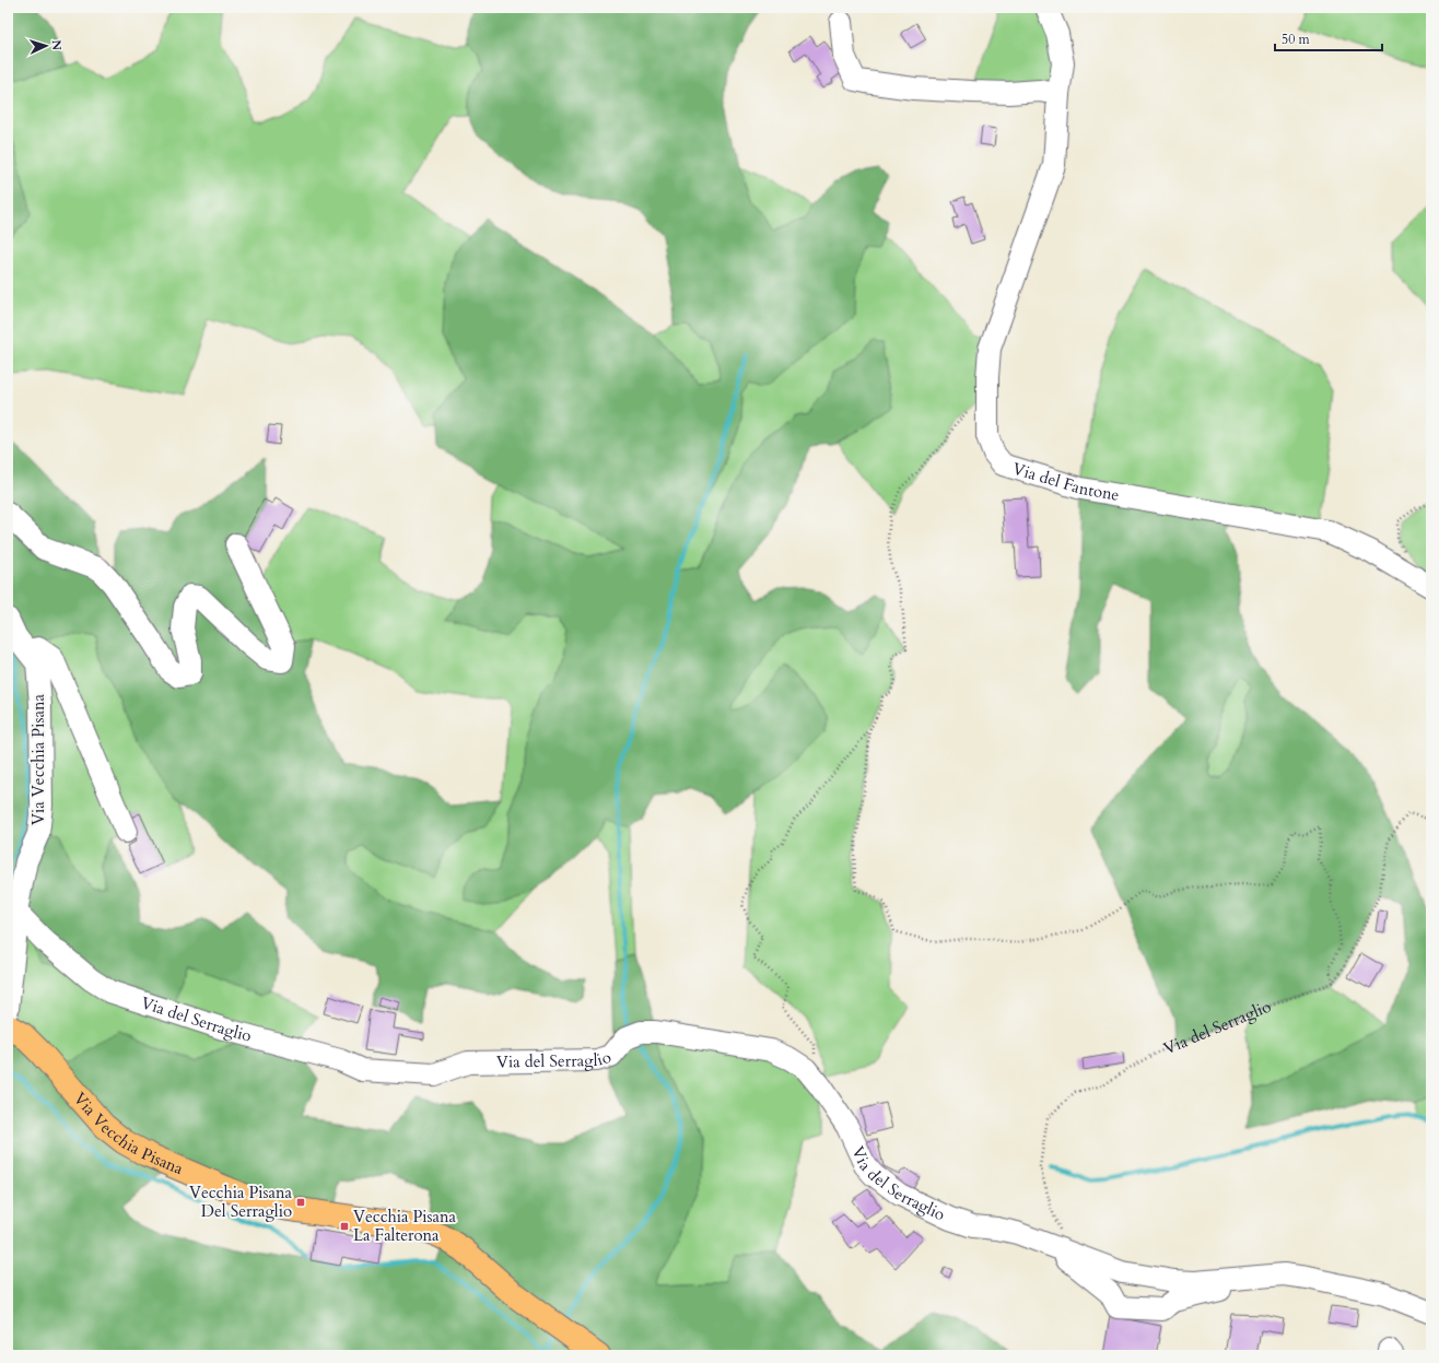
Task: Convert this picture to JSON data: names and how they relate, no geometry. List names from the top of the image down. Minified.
{"streets":{"main road":["Via Vecchia Pisana"],"street":["Via del Fantone","Via del Serraglio"]},"crossings":[["Via Vecchia Pisana","Via del Serraglio"]],"places":{"transit":["Vecchia Pisana Del Serraglio","Vecchia Pisana La Falterona"]},"scale_bar":"50 m","north":"right"}
